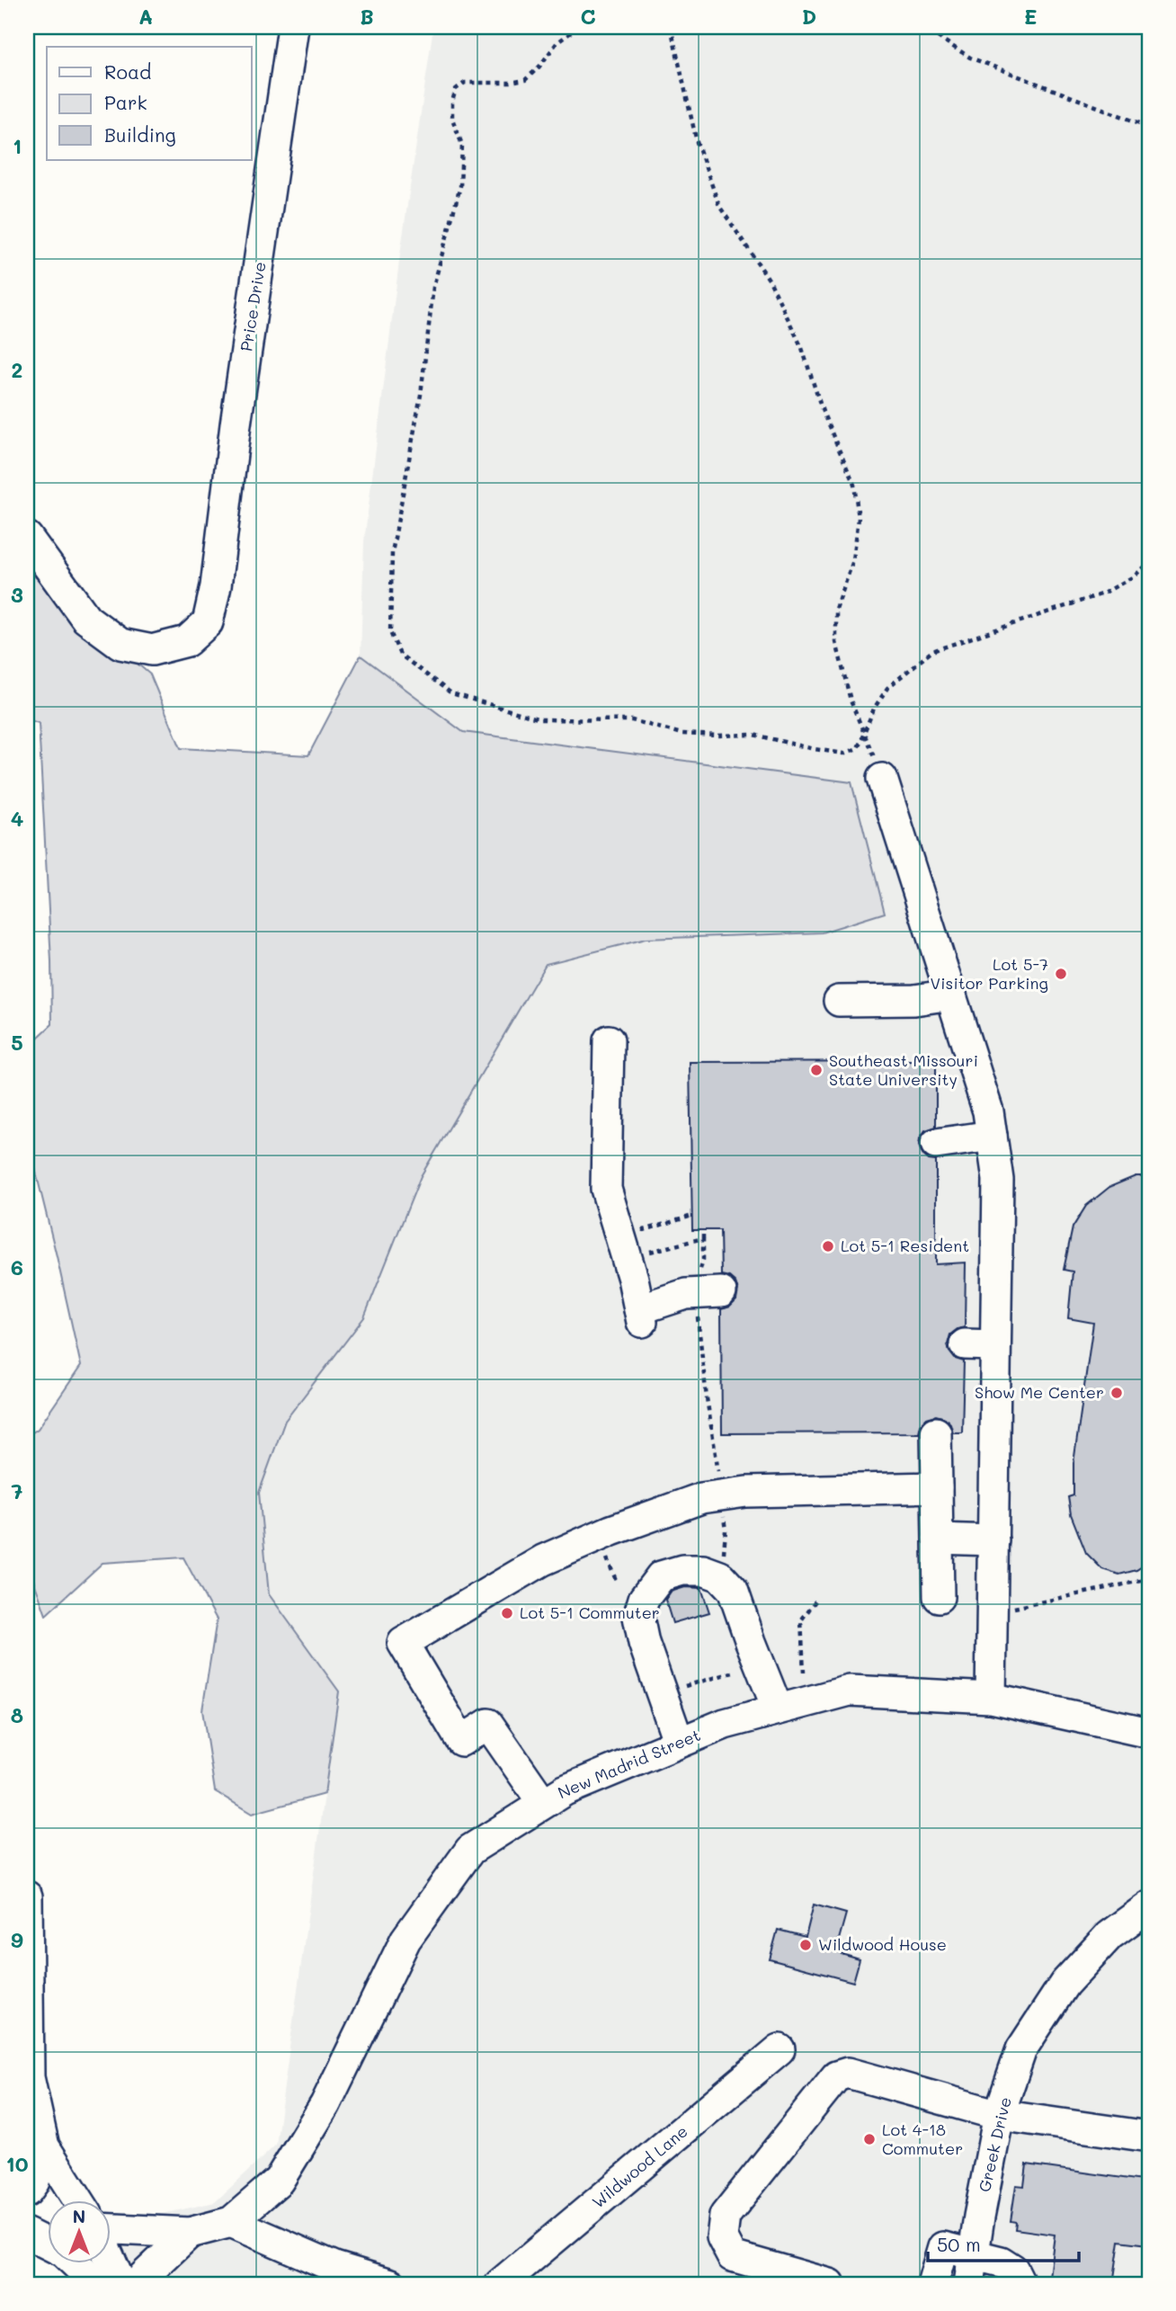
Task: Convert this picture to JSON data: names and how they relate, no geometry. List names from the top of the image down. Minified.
{"streets":{"street":["Price Drive","New Madrid Street","Greek Drive","Wildwood Lane"]},"places":["Lot 5-7 Visitor Parking","Southeast Missouri State University","Lot 5-1 Resident","Show Me Center","Lot 5-1 Commuter","Wildwood House","Lot 4-18 Commuter"],"legend":["Road","Park","Building"],"scale_bar":"50 m","north":"top","grid":{"columns":["A","B","C","D","E"],"rows":["1","2","3","4","5","6","7","8","9","10"]}}
